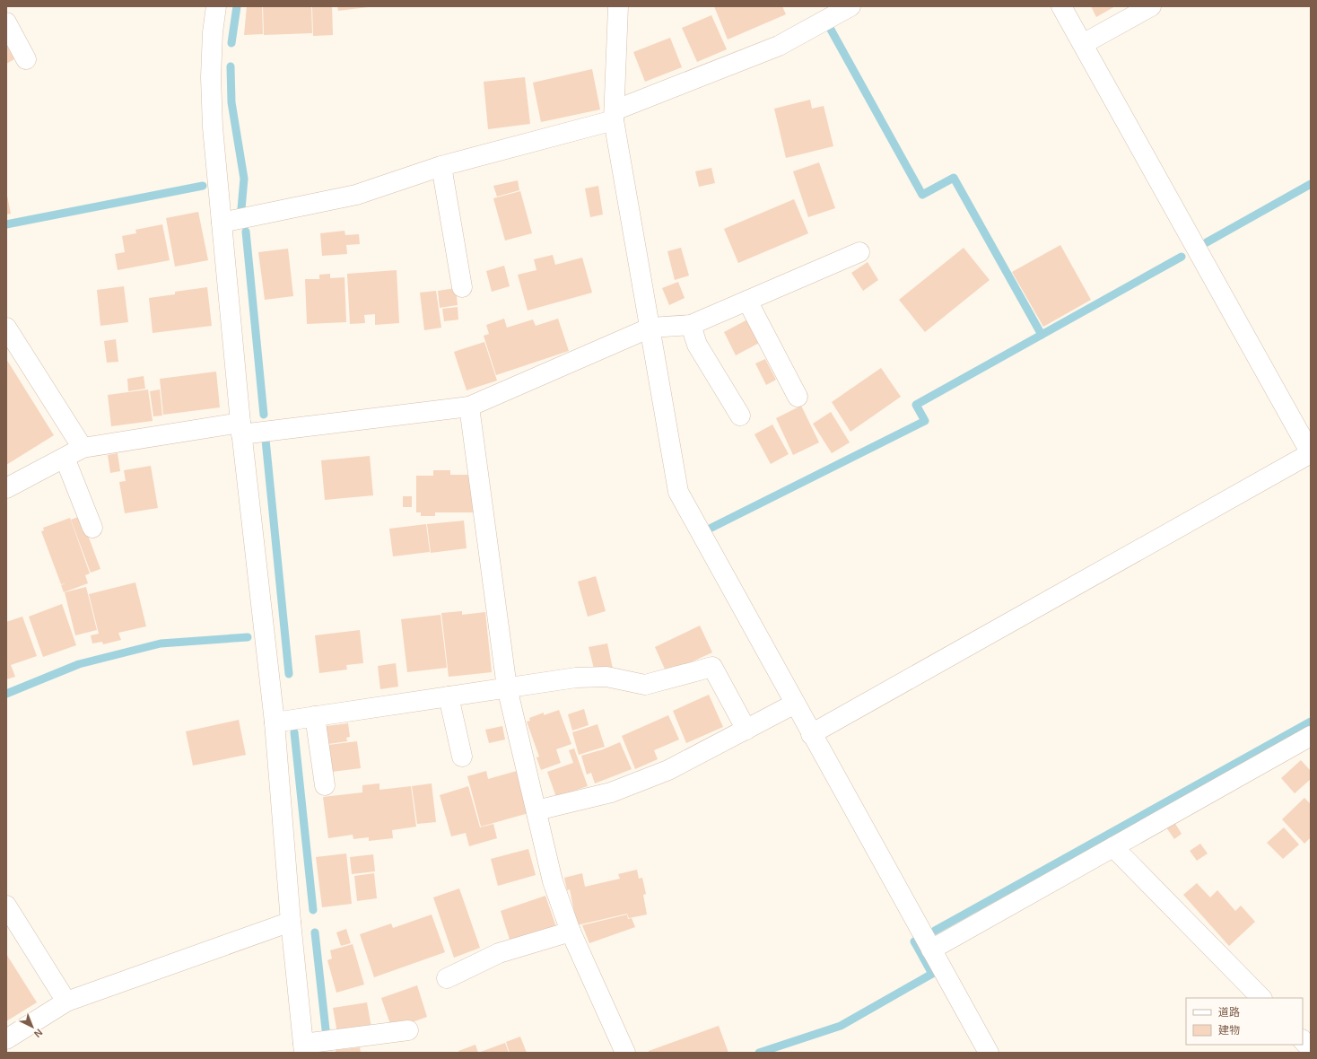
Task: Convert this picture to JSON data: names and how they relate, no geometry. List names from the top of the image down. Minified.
{"legend":["道路","建物"],"north":"bottom right"}
